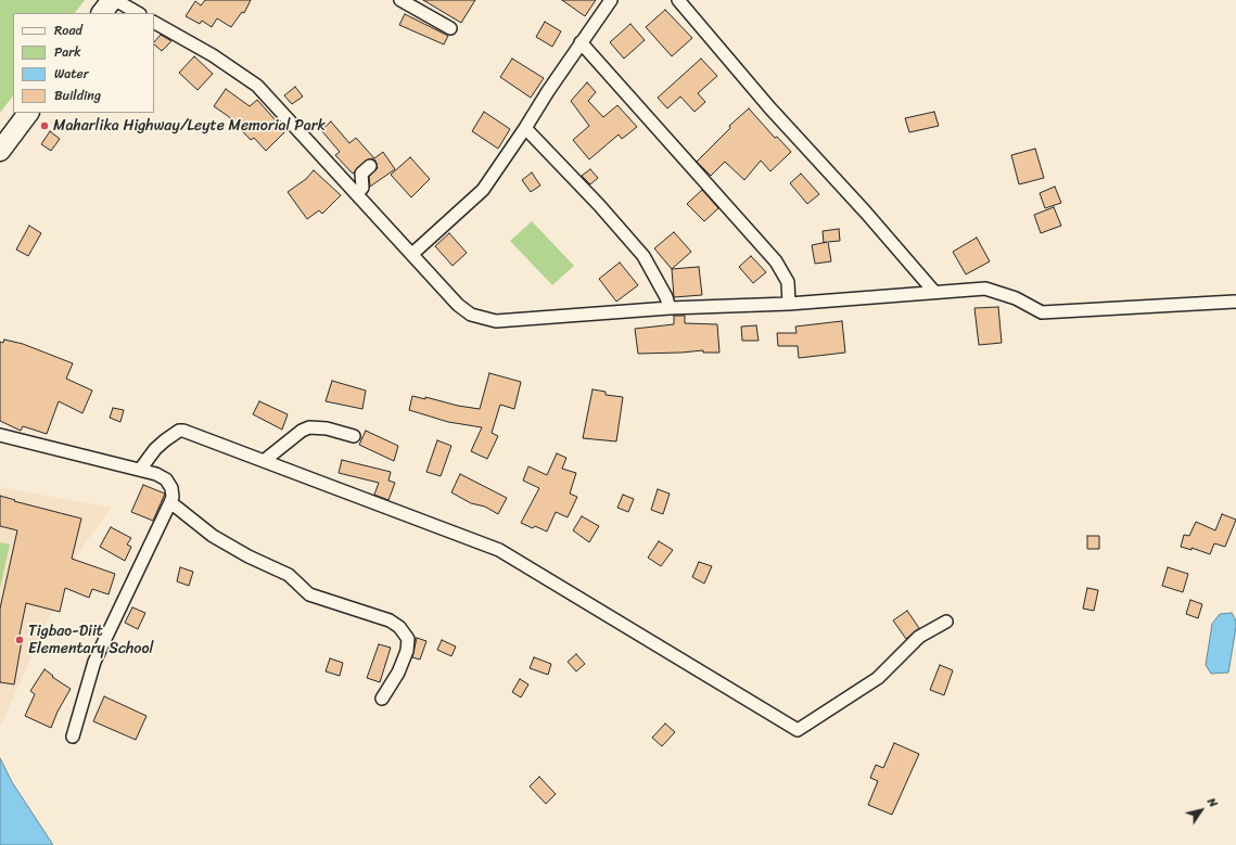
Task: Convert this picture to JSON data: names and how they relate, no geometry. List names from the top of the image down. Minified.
{"places":["Maharlika Highway/Leyte Memorial Park","Tigbao-Diit Elementary School"],"legend":["Road","Park","Water","Building"],"north":"top right"}
